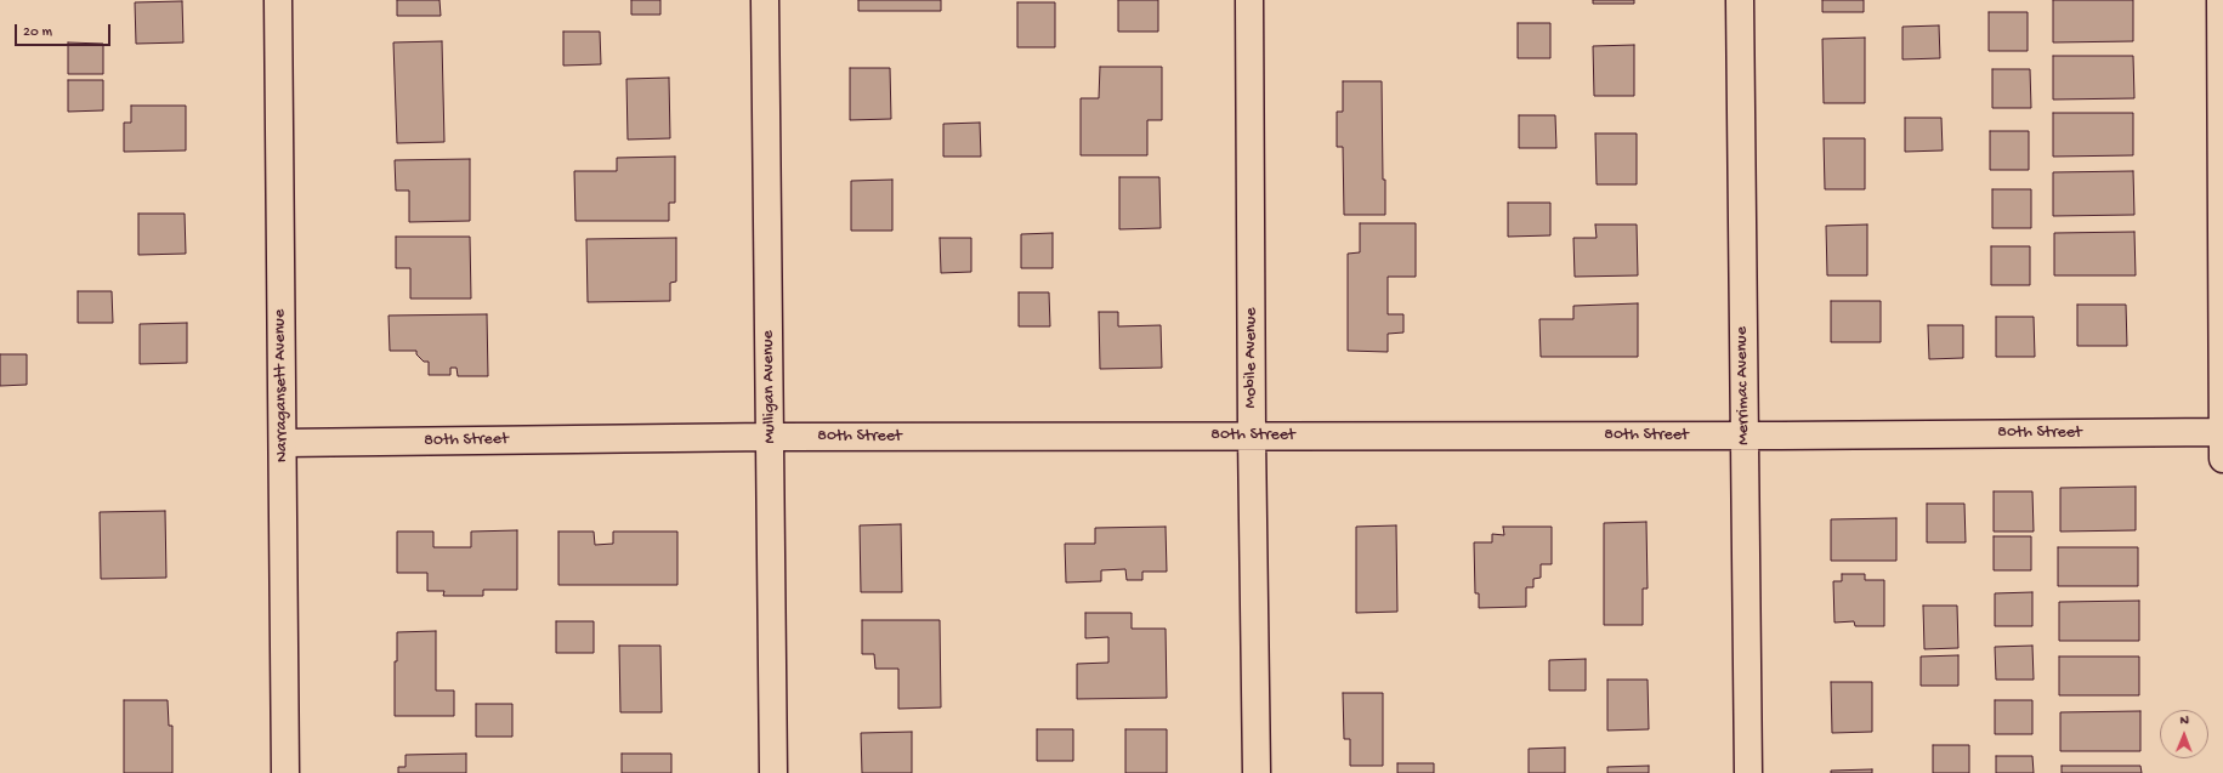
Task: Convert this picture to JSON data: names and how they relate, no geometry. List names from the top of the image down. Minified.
{"streets":{"street":["Mobile Avenue","Narragansett Avenue","Merrimac Avenue","Mulligan Avenue","80th Street"]},"crossings":[["Mobile Avenue","80th Street"],["Narragansett Avenue","80th Street"],["Merrimac Avenue","80th Street"],["Mulligan Avenue","80th Street"]],"scale_bar":"20 m","north":"top"}
